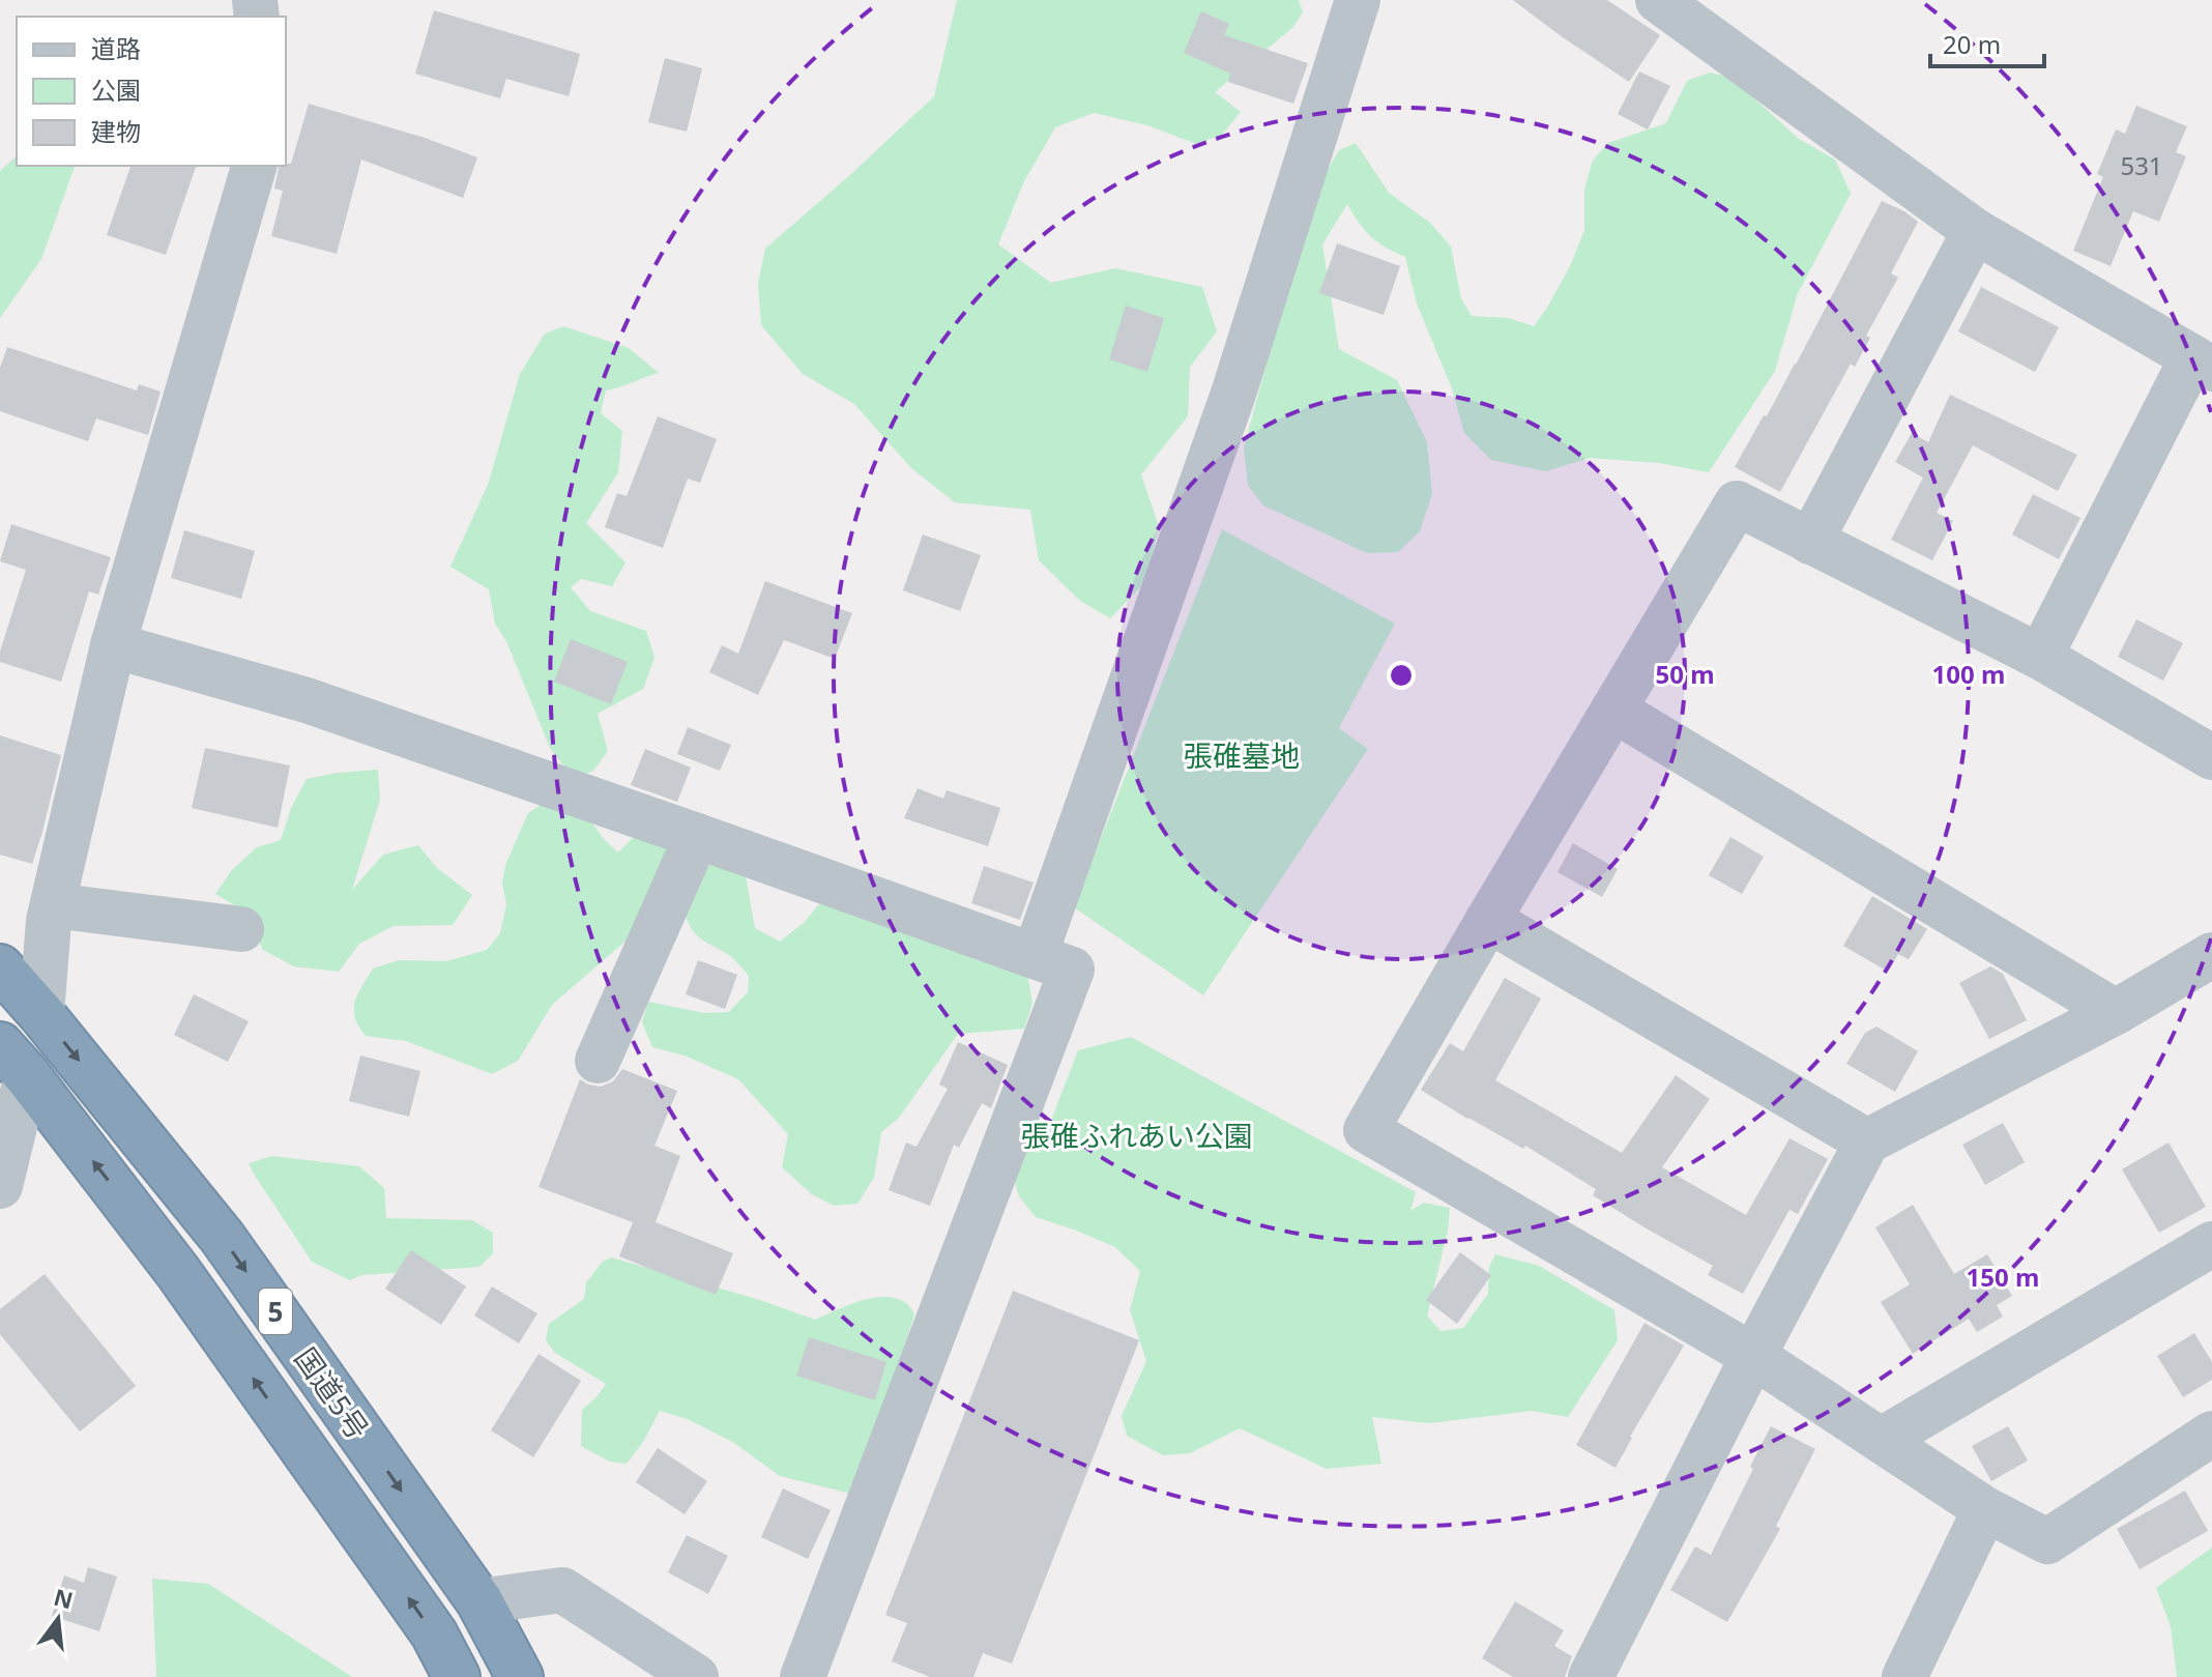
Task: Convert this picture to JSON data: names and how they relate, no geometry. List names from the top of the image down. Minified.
{"streets":{"highway":["5","国道5号"]},"parks":["張碓墓地","張碓ふれあい公園"],"house_numbers":["531"],"legend":["道路","公園","建物"],"scale_bar":"20 m","north":"top","rings":["50 m","100 m","150 m"]}
